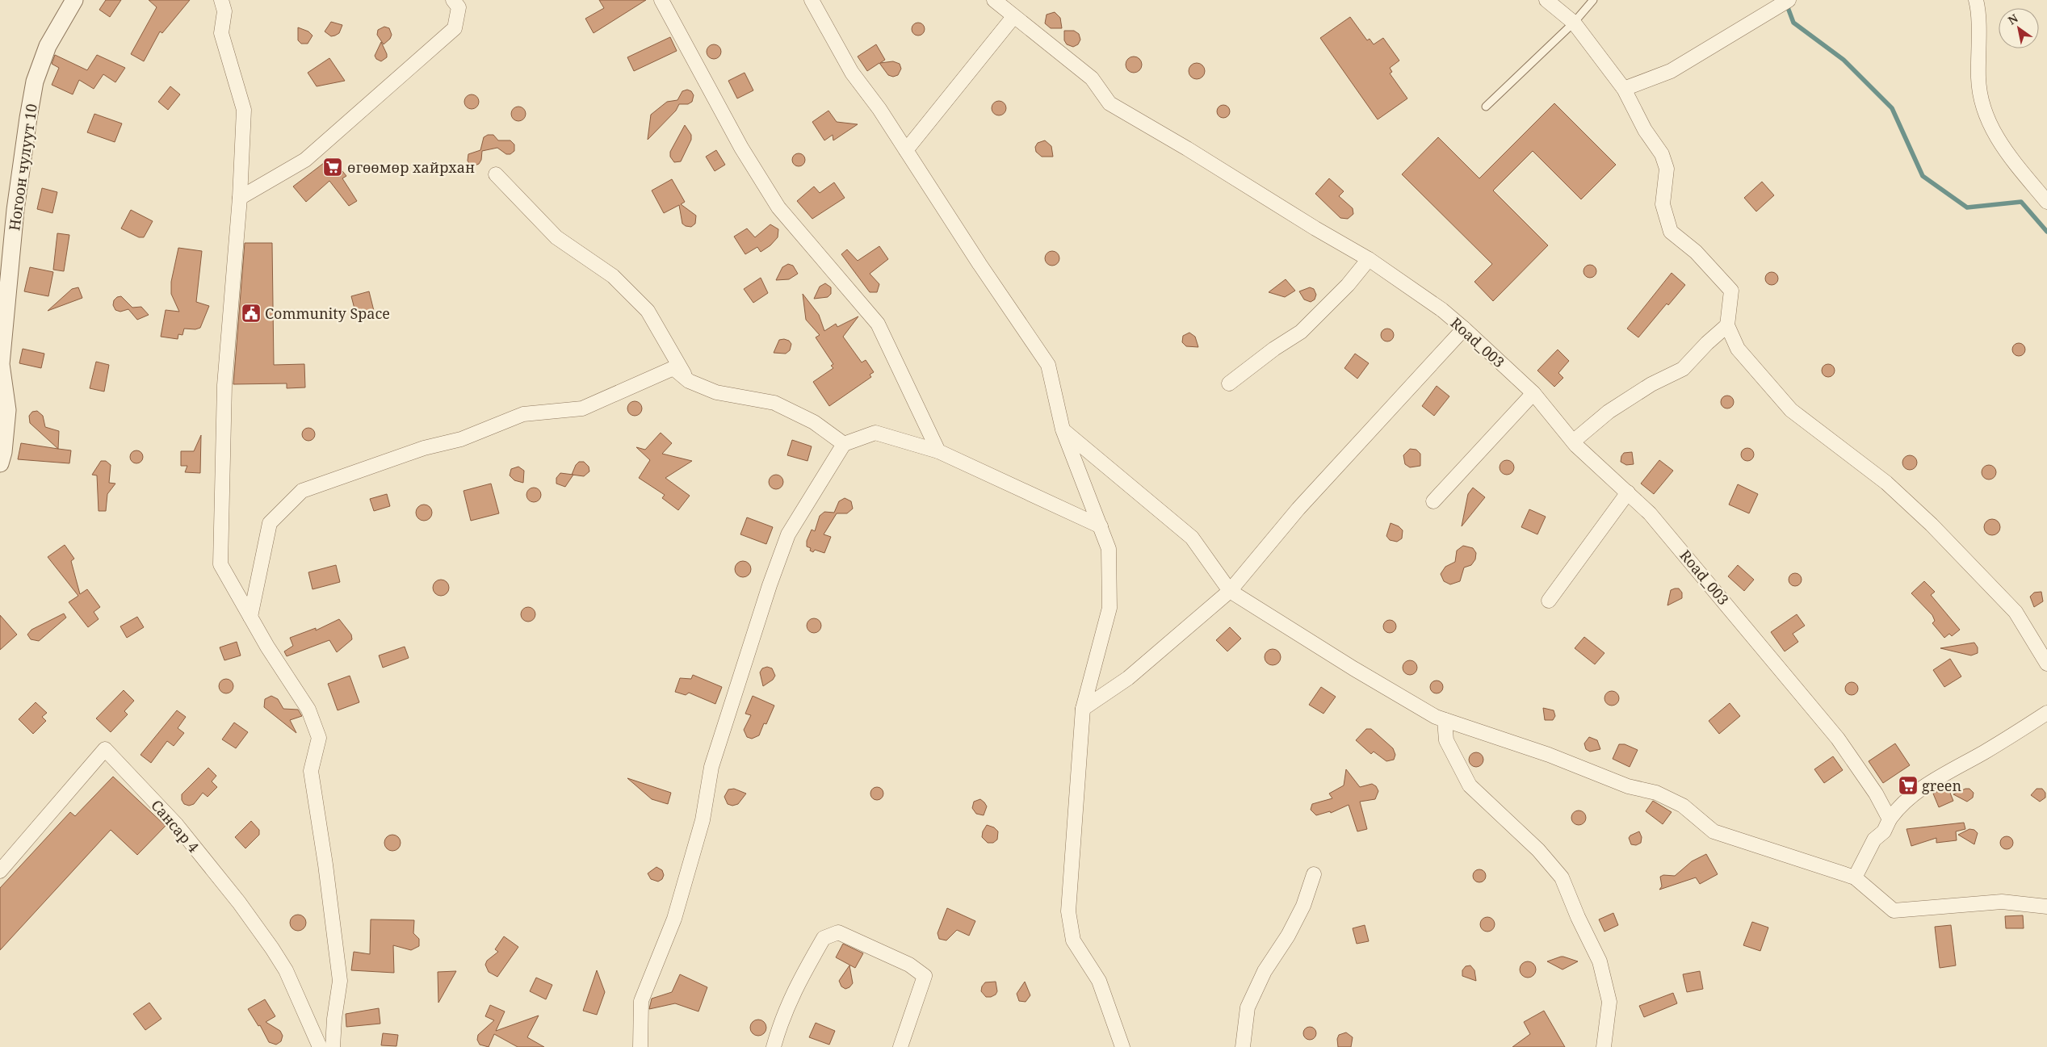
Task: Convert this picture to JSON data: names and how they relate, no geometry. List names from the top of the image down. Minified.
{"streets":{"street":["Ногоон чулуут 10","Road_003","Сансар 4"]},"places":{"supermarket":["өгөөмөр хайрхан","green"],"public building":["Community Space"]},"north":"top left"}
